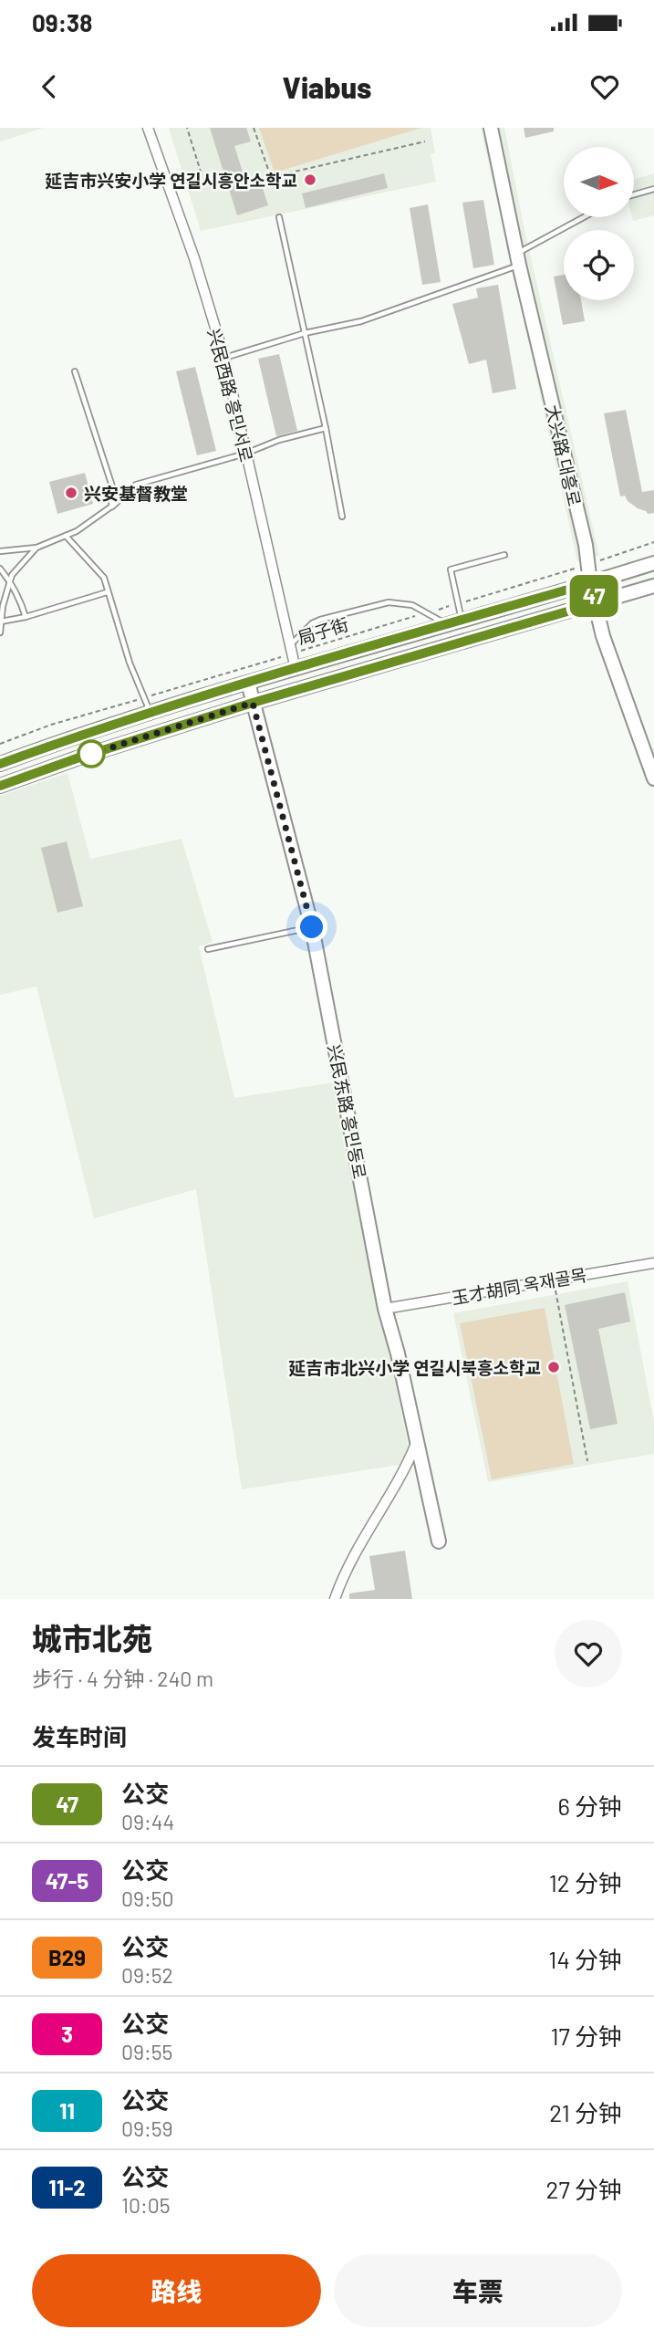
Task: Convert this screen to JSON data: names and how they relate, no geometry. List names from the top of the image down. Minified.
{"streets":{"street":["兴民西路 흥민서로","大兴路 대흥로","兴民东路 흥민동로","玉才胡同 옥재골목"],"path":["局子街"]},"crossings":[["兴民西路 흥민서로","局子街"],["大兴路 대흥로","局子街"],["兴民东路 흥민동로","玉才胡同 옥재골목"]],"places":["延吉市兴安小学 연길시흥안소학교","兴安基督教堂","延吉市北兴小学 연길시북흥소학교"],"lines":["bus line 47"],"north":"right","page":{"status":"09:38","header":"Viabus","on_map":"47","heading":[["城市北苑","步行 · 4 分钟 · 240 m"],"发车时间"],"list":[{"mark":"47","name":"公交","note":"09:44","value":"6 分钟"},{"mark":"47-5","name":"公交","note":"09:50","value":"12 分钟"},{"mark":"B29","name":"公交","note":"09:52","value":"14 分钟"},{"mark":"3","name":"公交","note":"09:55","value":"17 分钟"},{"mark":"11","name":"公交","note":"09:59","value":"21 分钟"},{"mark":"11-2","name":"公交","note":"10:05","value":"27 分钟"}],"buttons":["路线","车票"]}}
